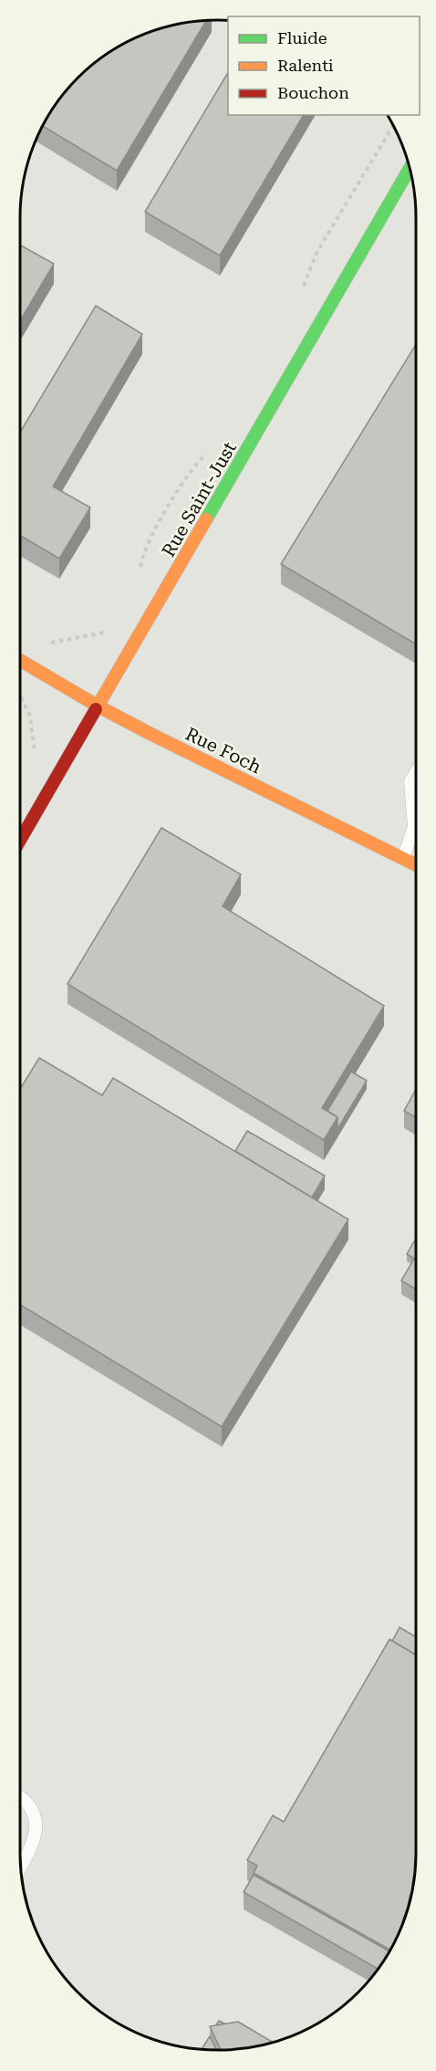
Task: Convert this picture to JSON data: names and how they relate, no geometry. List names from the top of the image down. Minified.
{"streets":{"street":["Rue Saint-Just","Rue Foch"]},"crossings":[["Rue Saint-Just","Rue Foch"]],"legend":["Fluide","Ralenti","Bouchon"]}
